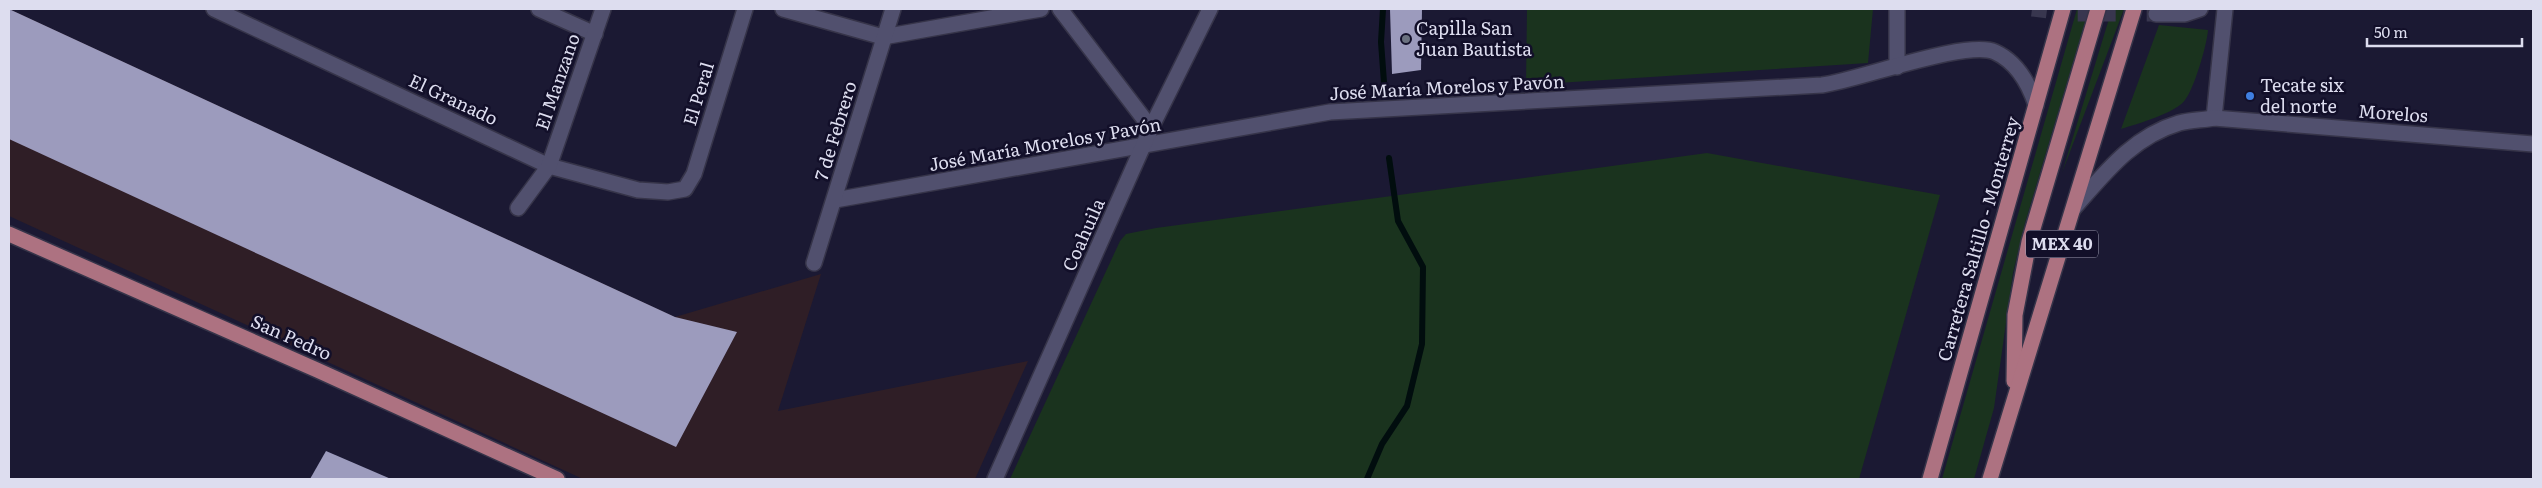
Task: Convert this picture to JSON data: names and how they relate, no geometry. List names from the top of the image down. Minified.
{"streets":{"main road":["Carretera Saltillo - Monterrey","MEX 40","San Pedro"],"street":["El Manzano","José María Morelos y Pavón","El Peral","El Granado","Morelos","7 de Febrero","Coahuila"]},"crossings":[["El Manzano","El Granado"],["José María Morelos y Pavón","7 de Febrero"],["José María Morelos y Pavón","Coahuila"],["José María Morelos y Pavón","Carretera Saltillo - Monterrey"],["El Peral","El Granado"],["Morelos","MEX 40"]],"places":["Capilla San Juan Bautista","Tecate six del norte"],"scale_bar":"50 m"}
